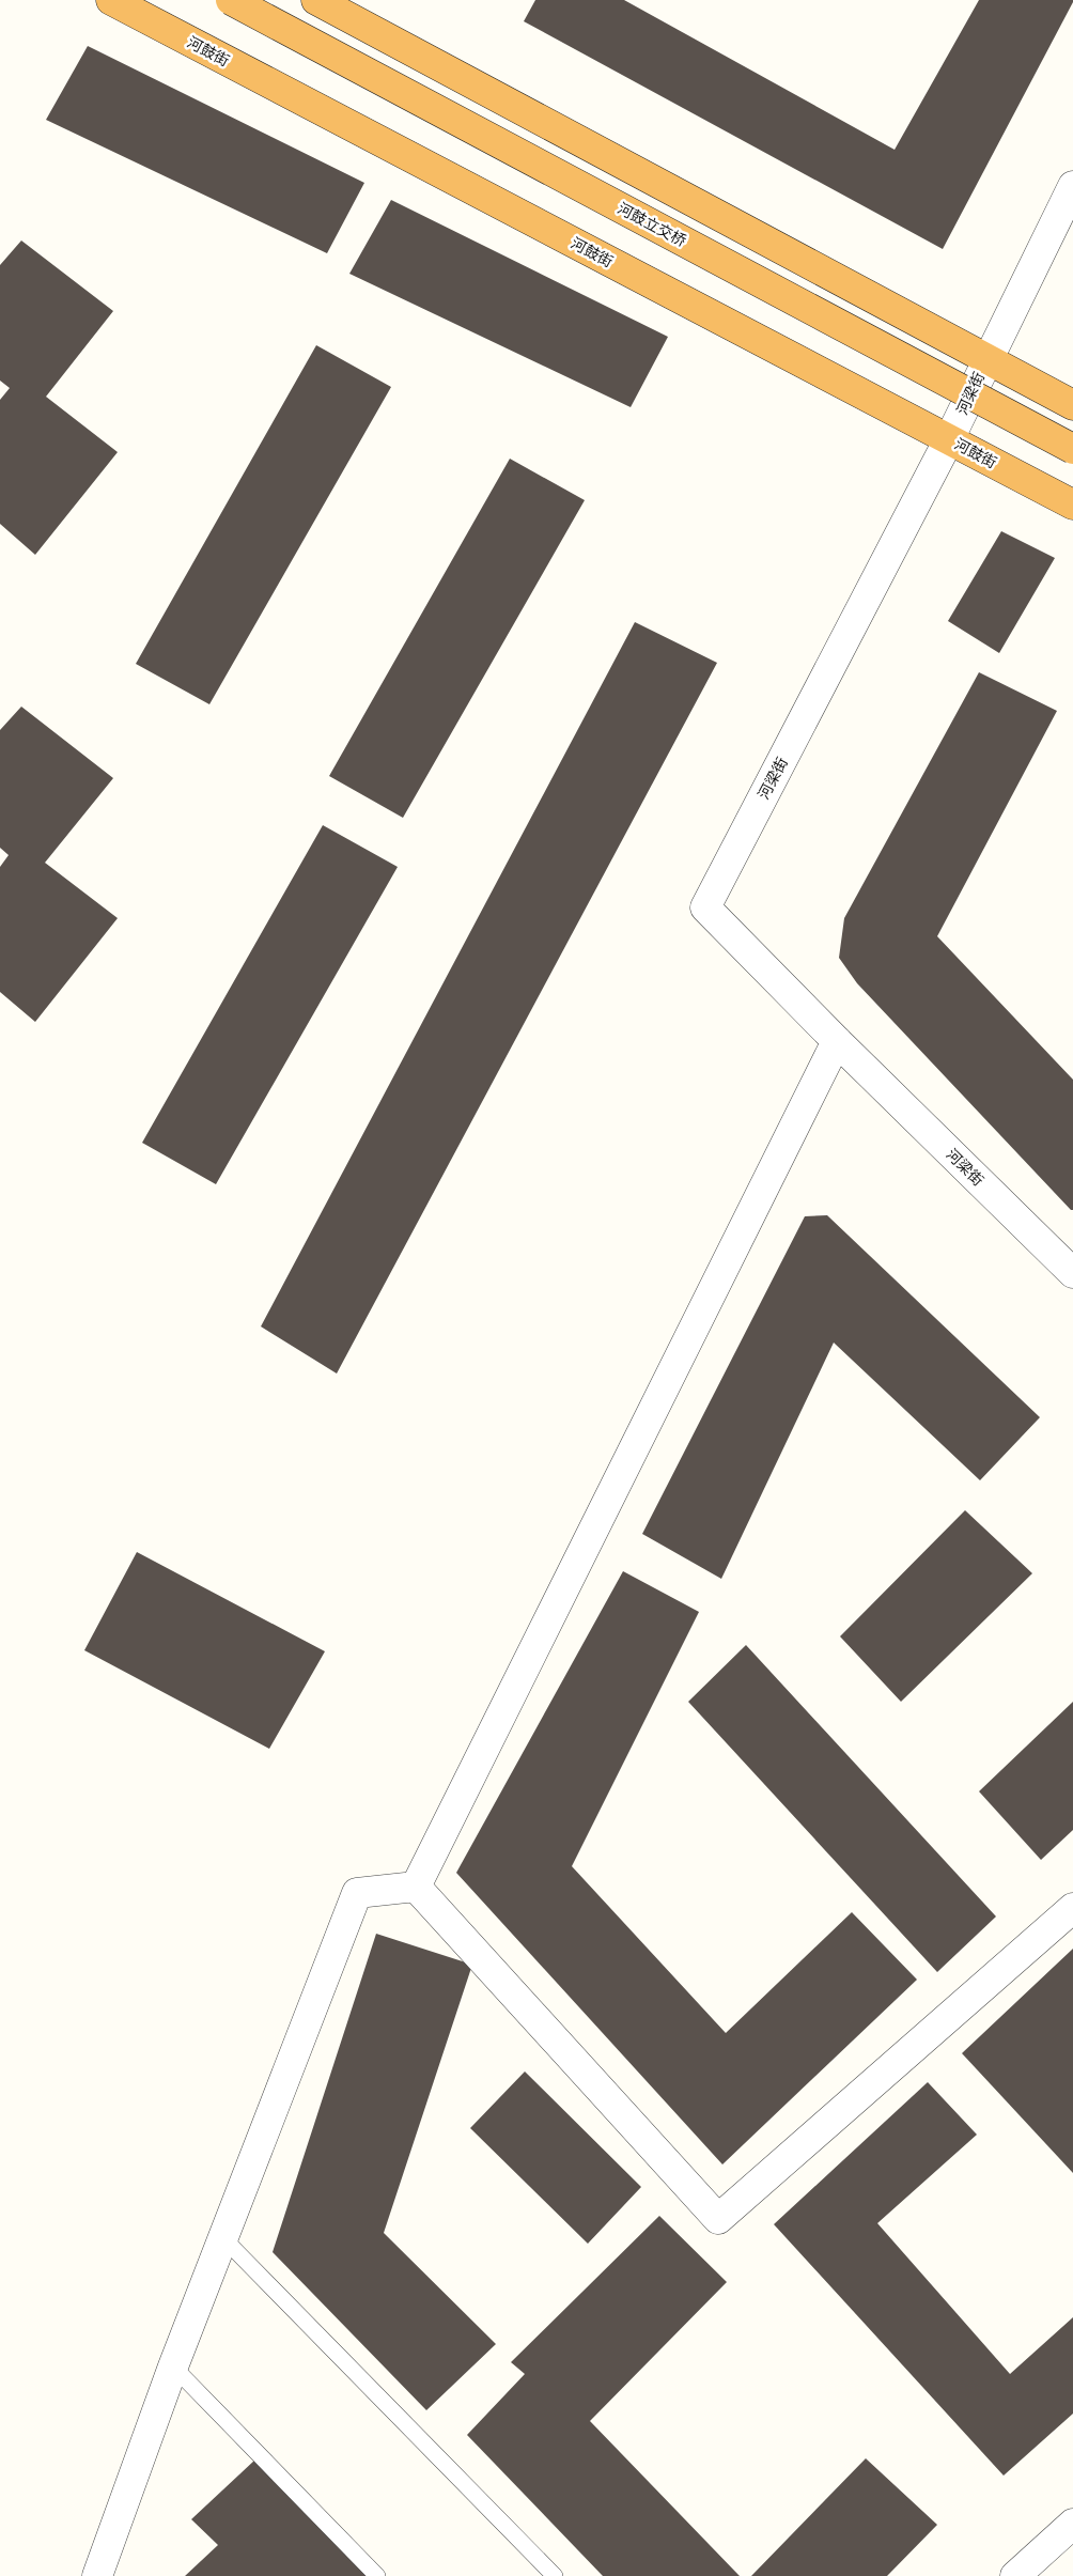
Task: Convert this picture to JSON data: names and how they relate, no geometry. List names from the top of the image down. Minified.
{"streets":{"highway":["河鼓街","河鼓立交桥"],"street":["河梁街"]},"crossings":[["河鼓街","河梁街"]]}
